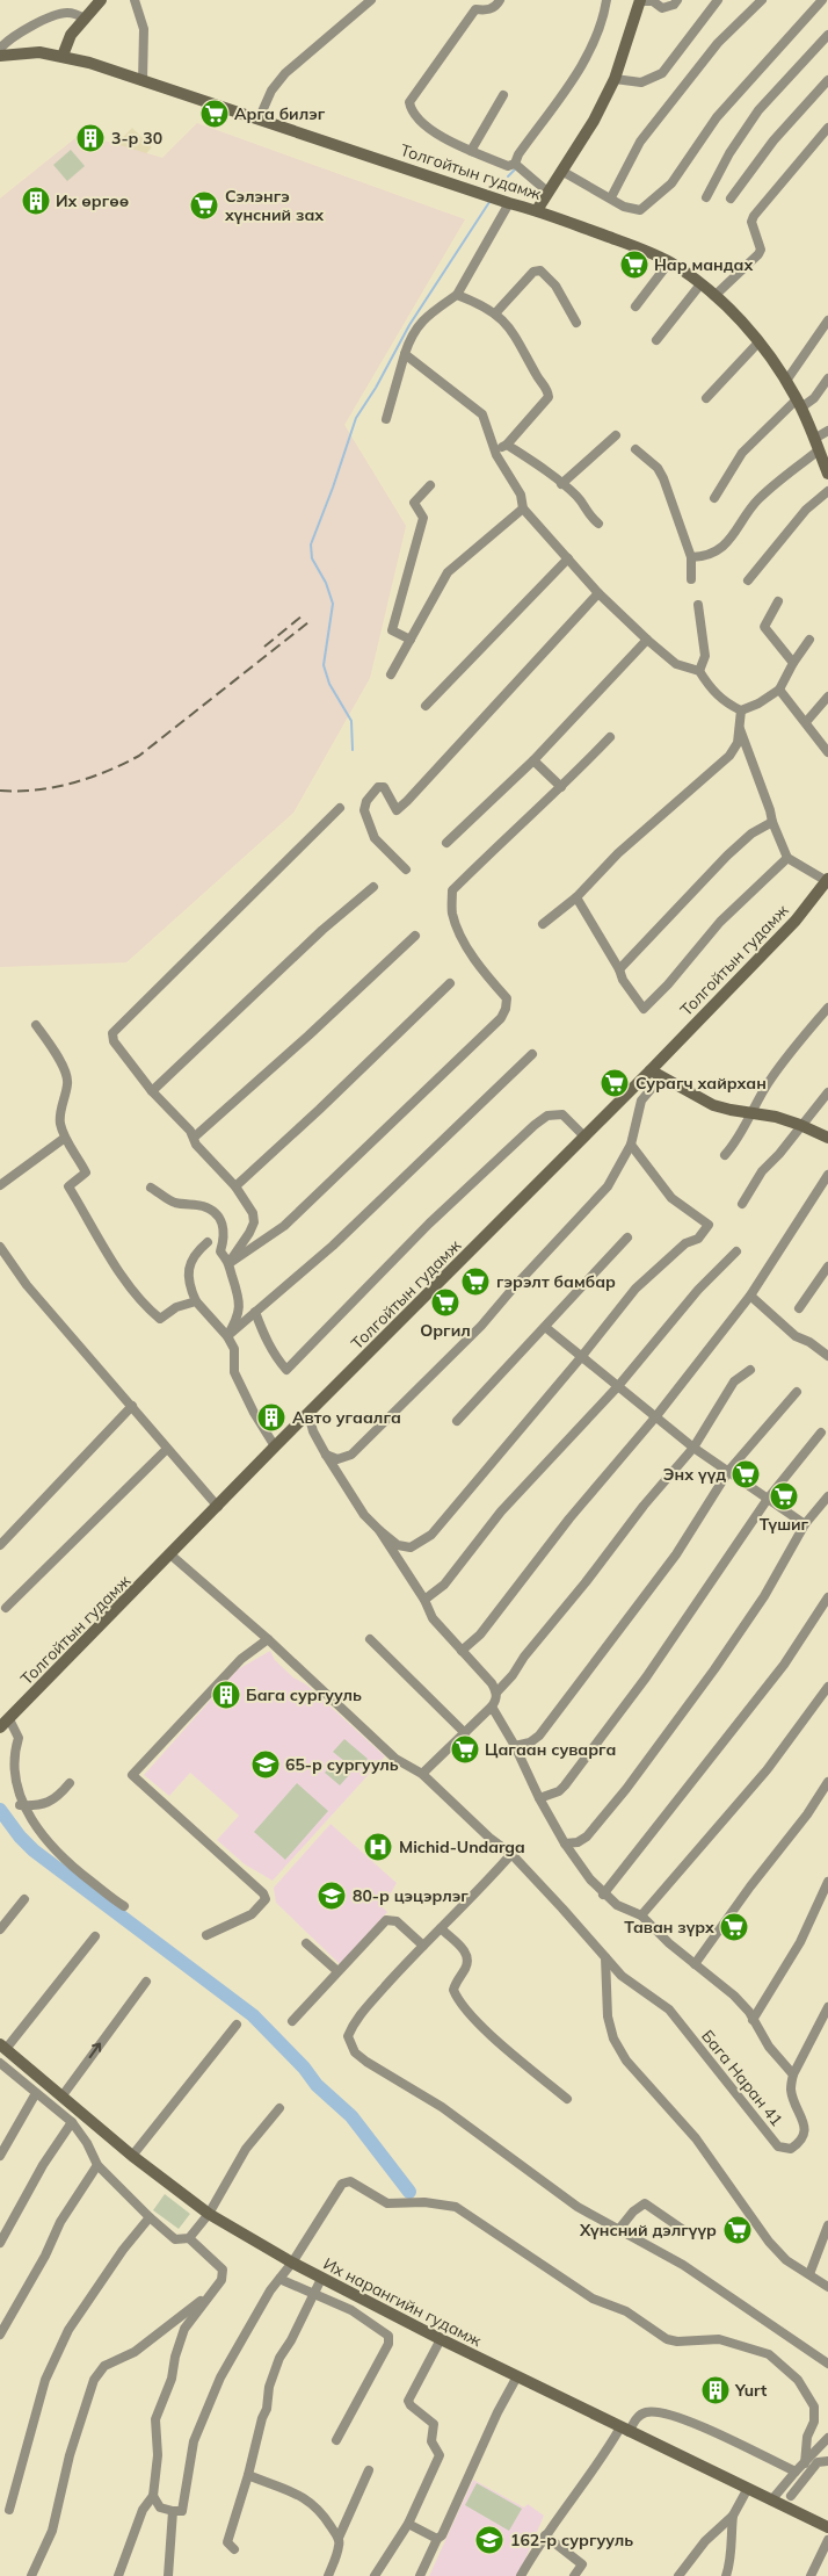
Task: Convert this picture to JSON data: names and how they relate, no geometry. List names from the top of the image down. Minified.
{"streets":{"main road":["Толгойтын гудамж","Их нарангийн гудамж"],"street":["Бага Наран 41"]},"places":{"supermarket":["Арга билэг","Сэлэнгэ хүнсний зах","Нар мандах","Сурагч хайрхан","гэрэлт бамбар","Оргил","Энх үүд","Түшиг","Цагаан суварга","Таван зүрх","Хүнсний дэлгүүр"],"building":["3-р 30","Их өргөө","Авто угаалга","Бага сургууль","Yurt"],"school or university":["65-р сургууль","80-р цэцэрлэг","162-р сургууль"],"hospital":["Michid-Undarga"]}}
